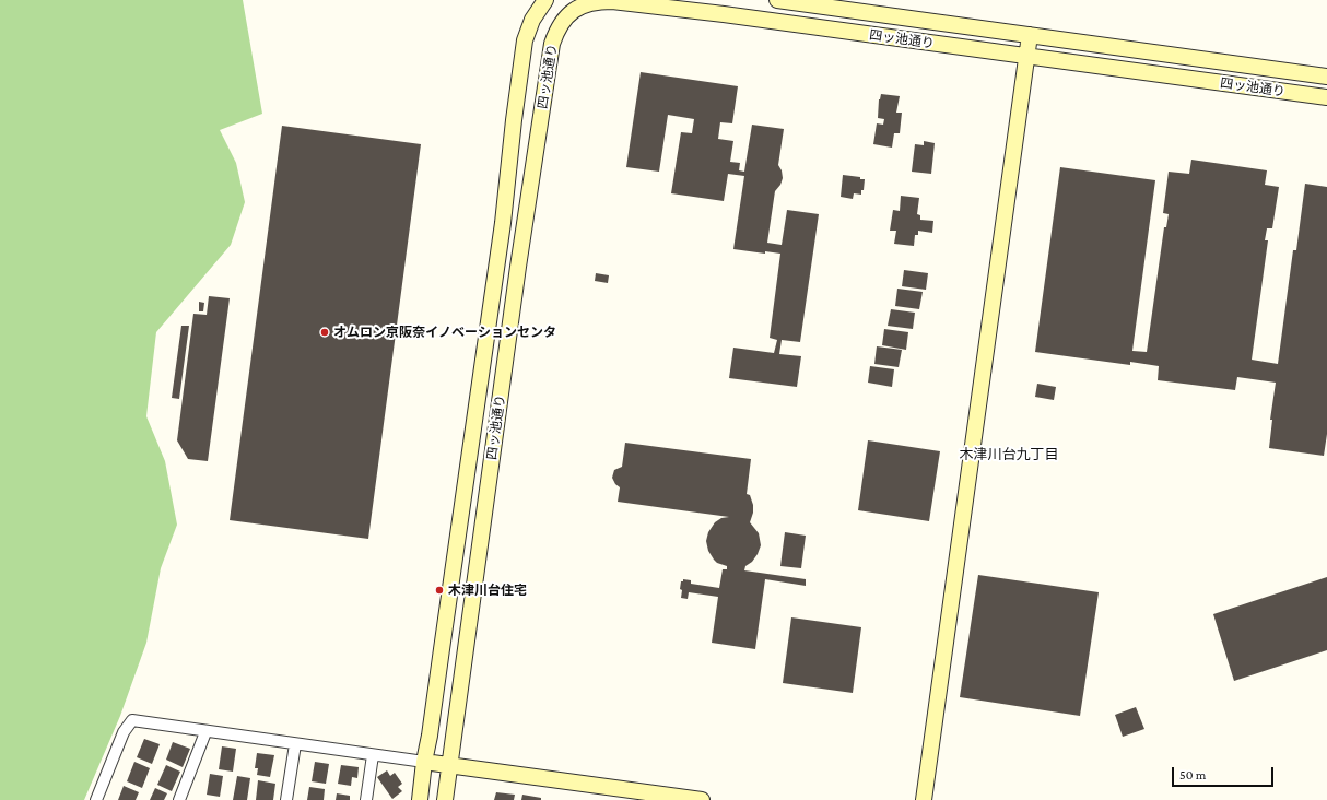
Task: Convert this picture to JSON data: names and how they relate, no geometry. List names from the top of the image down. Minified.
{"streets":{"main road":["四ッ池通り"]},"districts":["木津川台九丁目"],"places":["オムロン京阪奈イノベーションセンタ","木津川台住宅"],"scale_bar":"50 m"}
